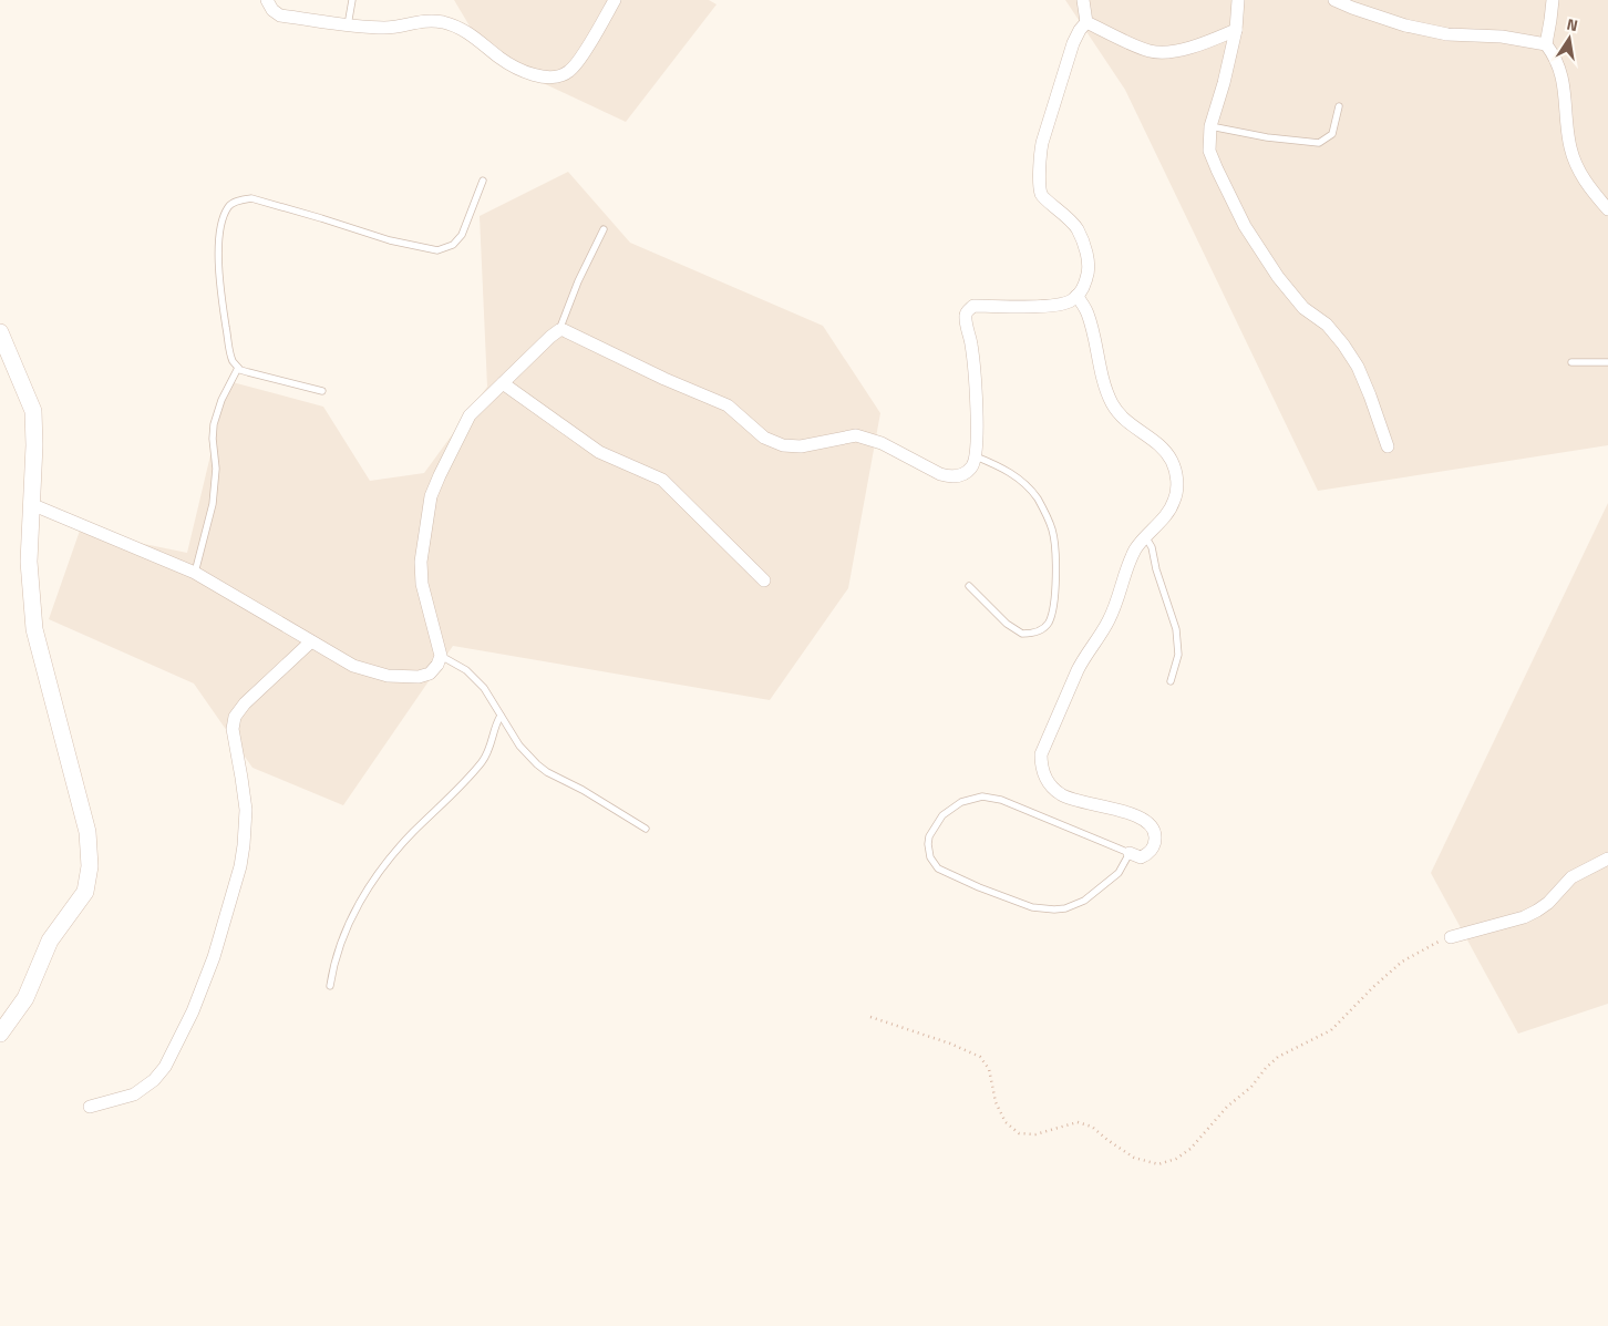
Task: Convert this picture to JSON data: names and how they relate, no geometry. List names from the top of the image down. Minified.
{"north":"top"}
